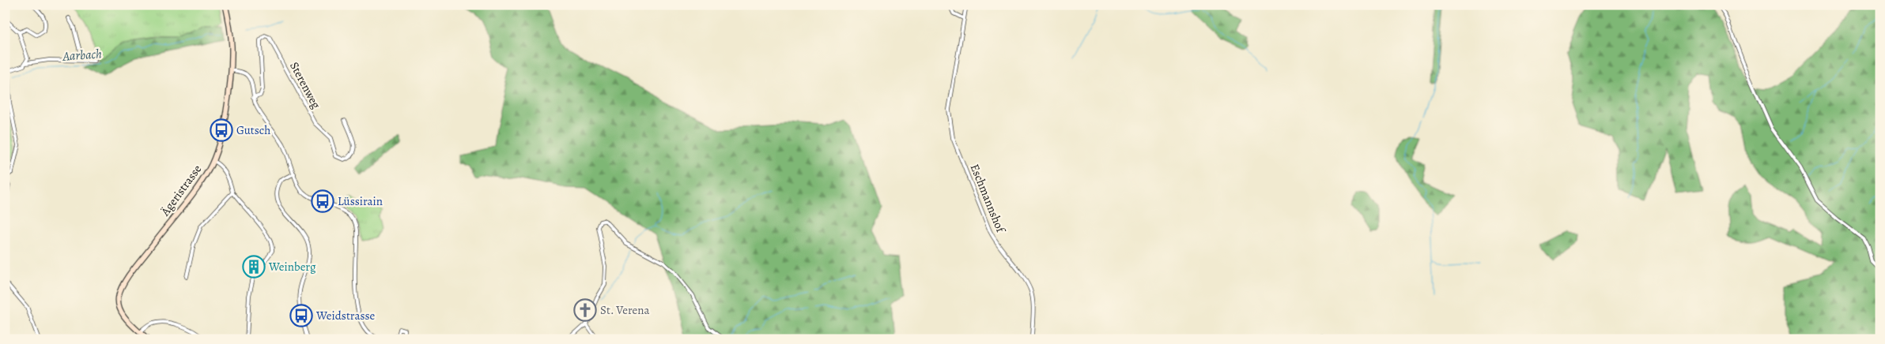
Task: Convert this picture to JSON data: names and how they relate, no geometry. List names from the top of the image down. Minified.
{"streets":{"main road":["Ägeristrasse"],"street":["Sterenweg","Eschmannshof"]},"water":["Aarbach"],"places":{"bus stop":["Gutsch","Lüssirain","Weidstrasse"],"building":["Weinberg"],"church":["St. Verena"]}}
